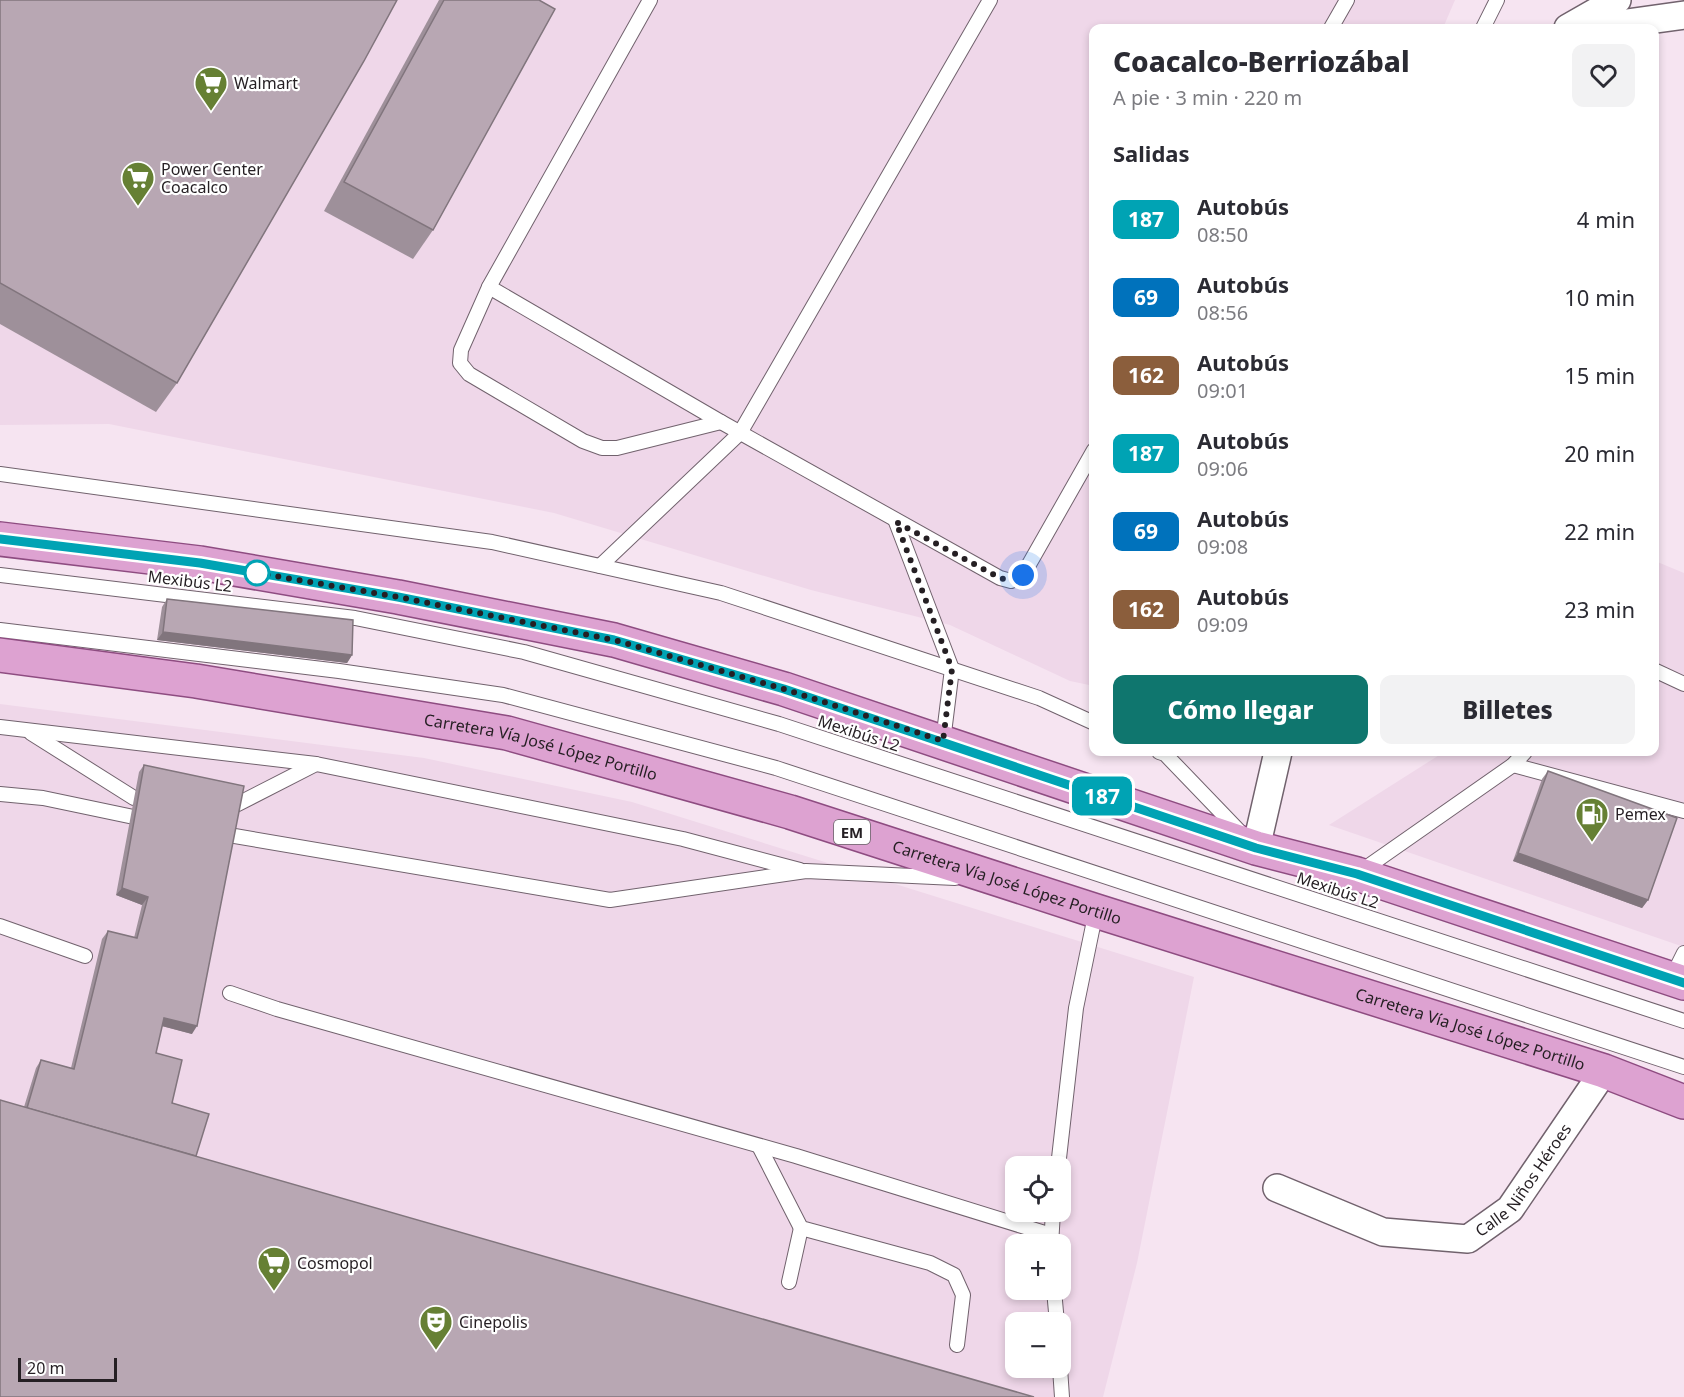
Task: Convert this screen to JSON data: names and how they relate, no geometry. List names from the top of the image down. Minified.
{"streets":{"main road":["Carretera Vía José López Portillo","EM"],"street":["Calle Niños Héroes"],"lane":["Mexibús L2"]},"crossings":[["Carretera Vía José López Portillo","Calle Niños Héroes"]],"places":{"supermarket":["Walmart","Power Center Coacalco","Cosmopol"],"fuel station":["Pemex"],"theatre":["Cinepolis"]},"lines":["bus line 187"],"scale_bar":"20 m","page":{"on_map":"187","heading":[["Coacalco-Berriozábal","A pie · 3 min · 220 m"],"Salidas"],"list":[{"mark":"187","name":"Autobús","note":"08:50","value":"4 min"},{"mark":"69","name":"Autobús","note":"08:56","value":"10 min"},{"mark":"162","name":"Autobús","note":"09:01","value":"15 min"},{"mark":"187","name":"Autobús","note":"09:06","value":"20 min"},{"mark":"69","name":"Autobús","note":"09:08","value":"22 min"},{"mark":"162","name":"Autobús","note":"09:09","value":"23 min"}],"buttons":["Cómo llegar","Billetes"],"map_buttons":["+","−"],"scale":"20 m"}}
